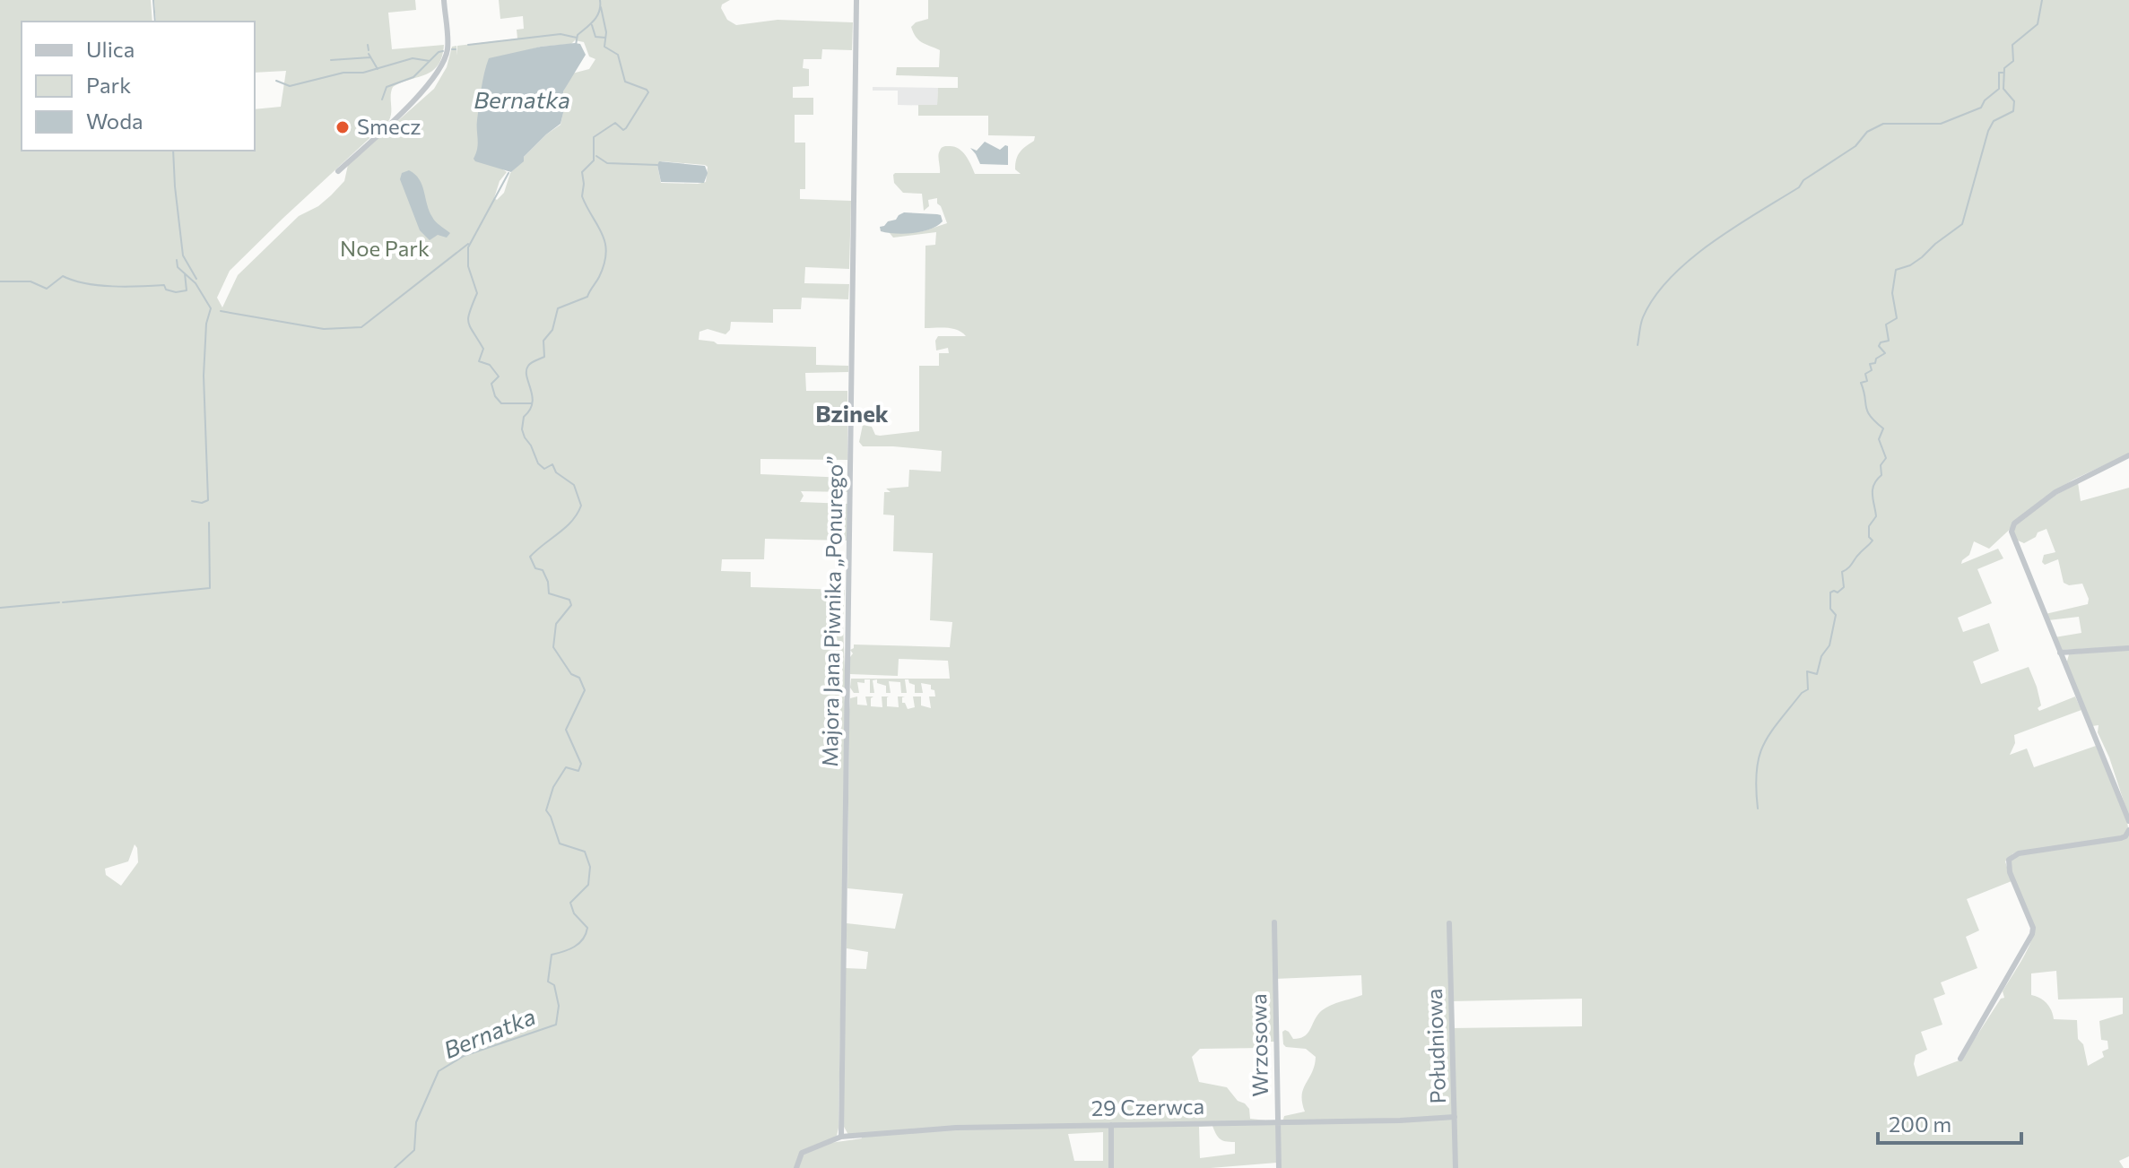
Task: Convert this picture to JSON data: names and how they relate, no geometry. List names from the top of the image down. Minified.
{"streets":{"street":["Majora Jana Piwnika „Ponurego”","Wrzosowa","Południowa","29 Czerwca"]},"crossings":[["Majora Jana Piwnika „Ponurego”","29 Czerwca"],["Wrzosowa","29 Czerwca"],["Południowa","29 Czerwca"]],"districts":["Bzinek"],"water":["Bernatka"],"parks":["Noe Park"],"places":["Smecz"],"legend":["Ulica","Park","Woda"],"scale_bar":"200 m"}
